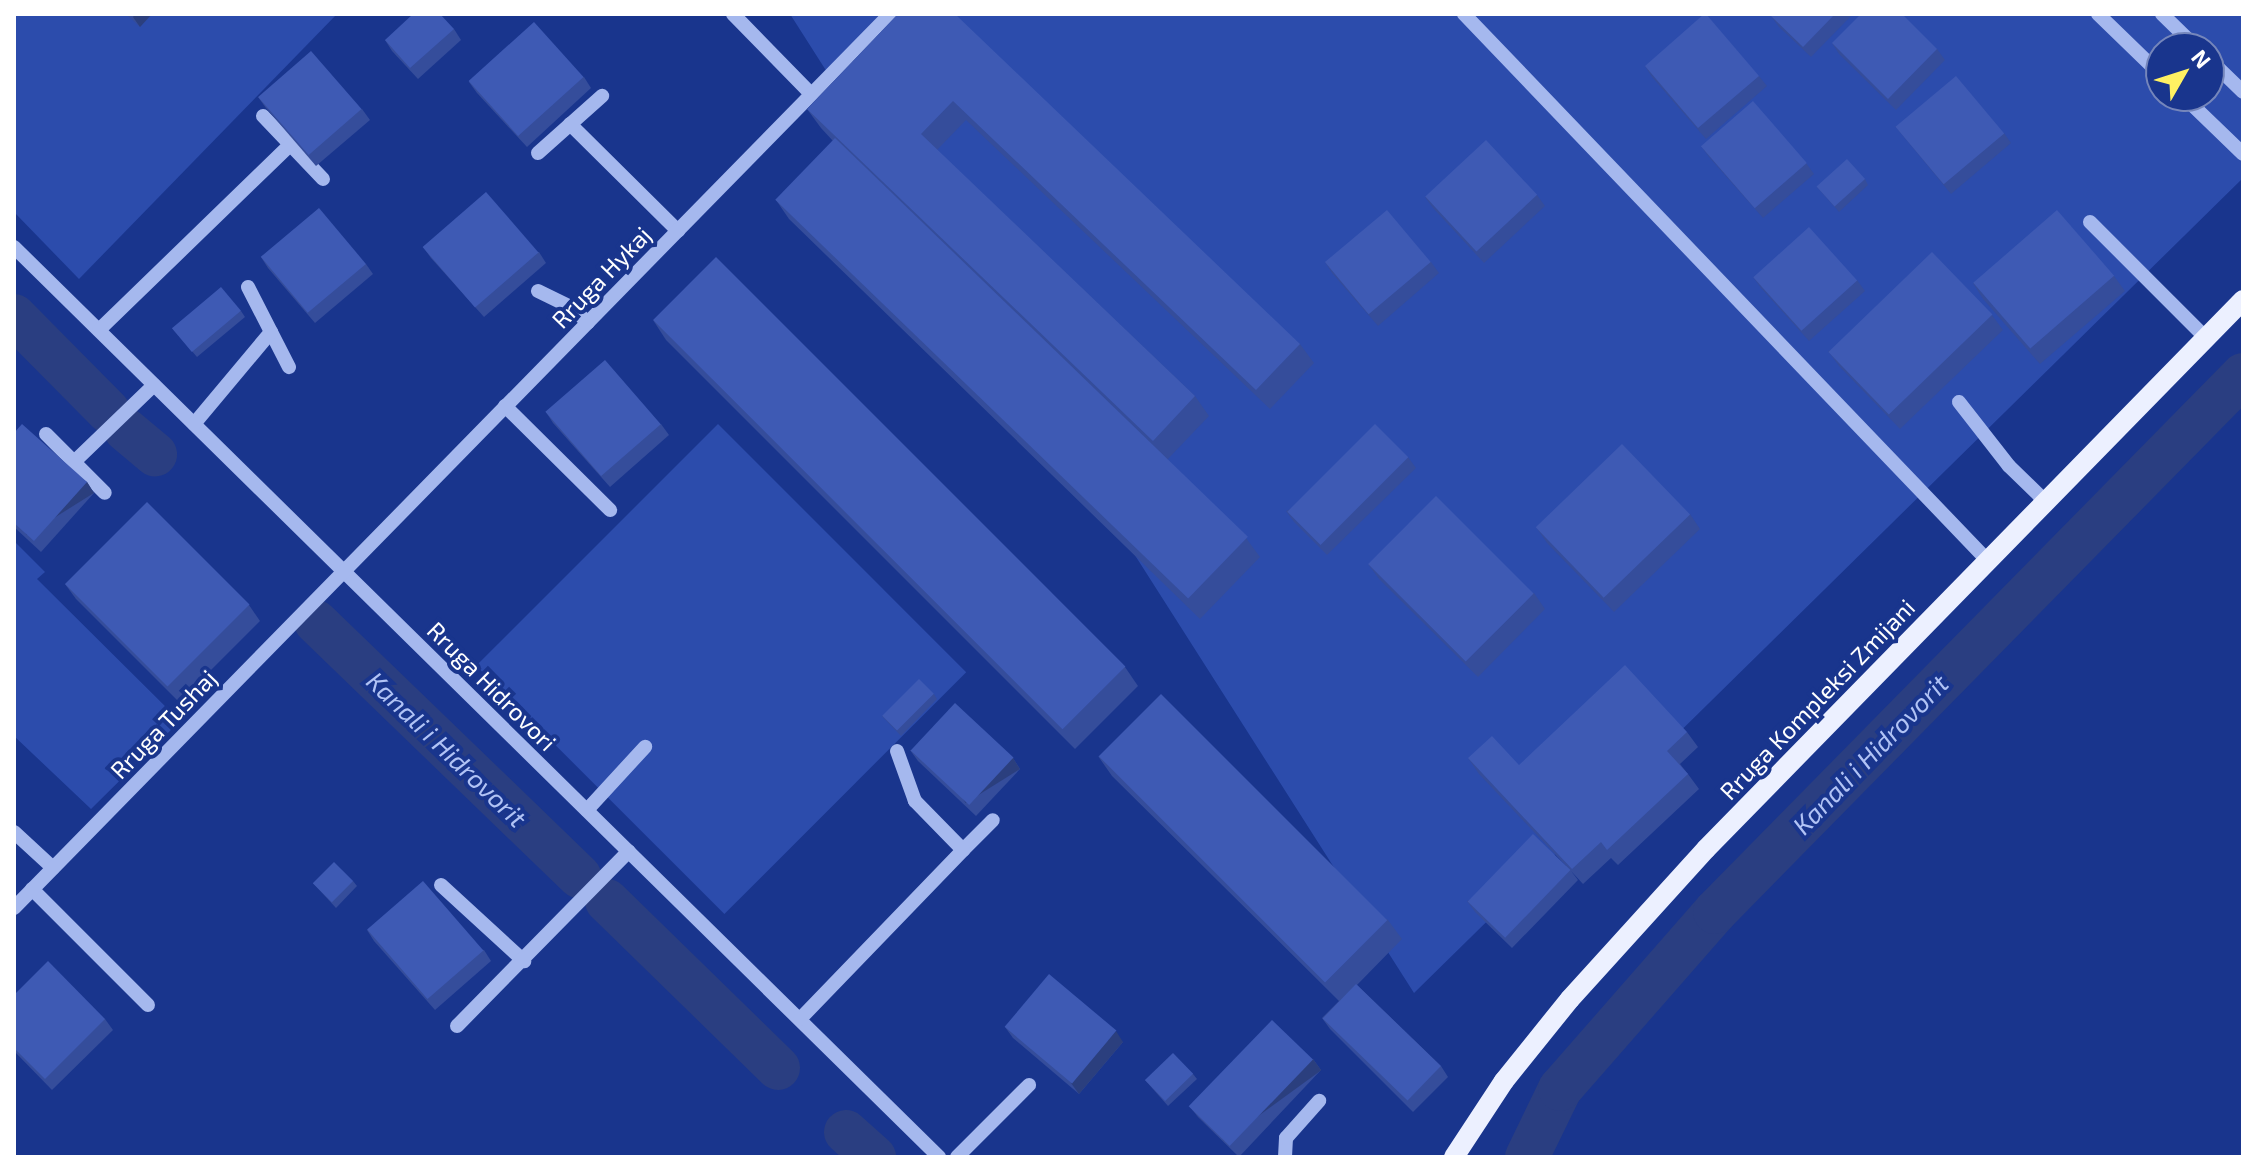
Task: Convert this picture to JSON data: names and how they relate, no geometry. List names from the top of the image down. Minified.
{"streets":{"main road":["Rruga Kompleksi Zmijani"],"street":["Rruga Hykaj","Rruga Hidrovori","Rruga Tushaj"]},"crossings":[["Rruga Hykaj","Rruga Hidrovori"],["Rruga Hykaj","Rruga Tushaj"],["Rruga Hidrovori","Rruga Tushaj"]],"water":["Kanali i Hidrovorit"],"north":"top right"}
